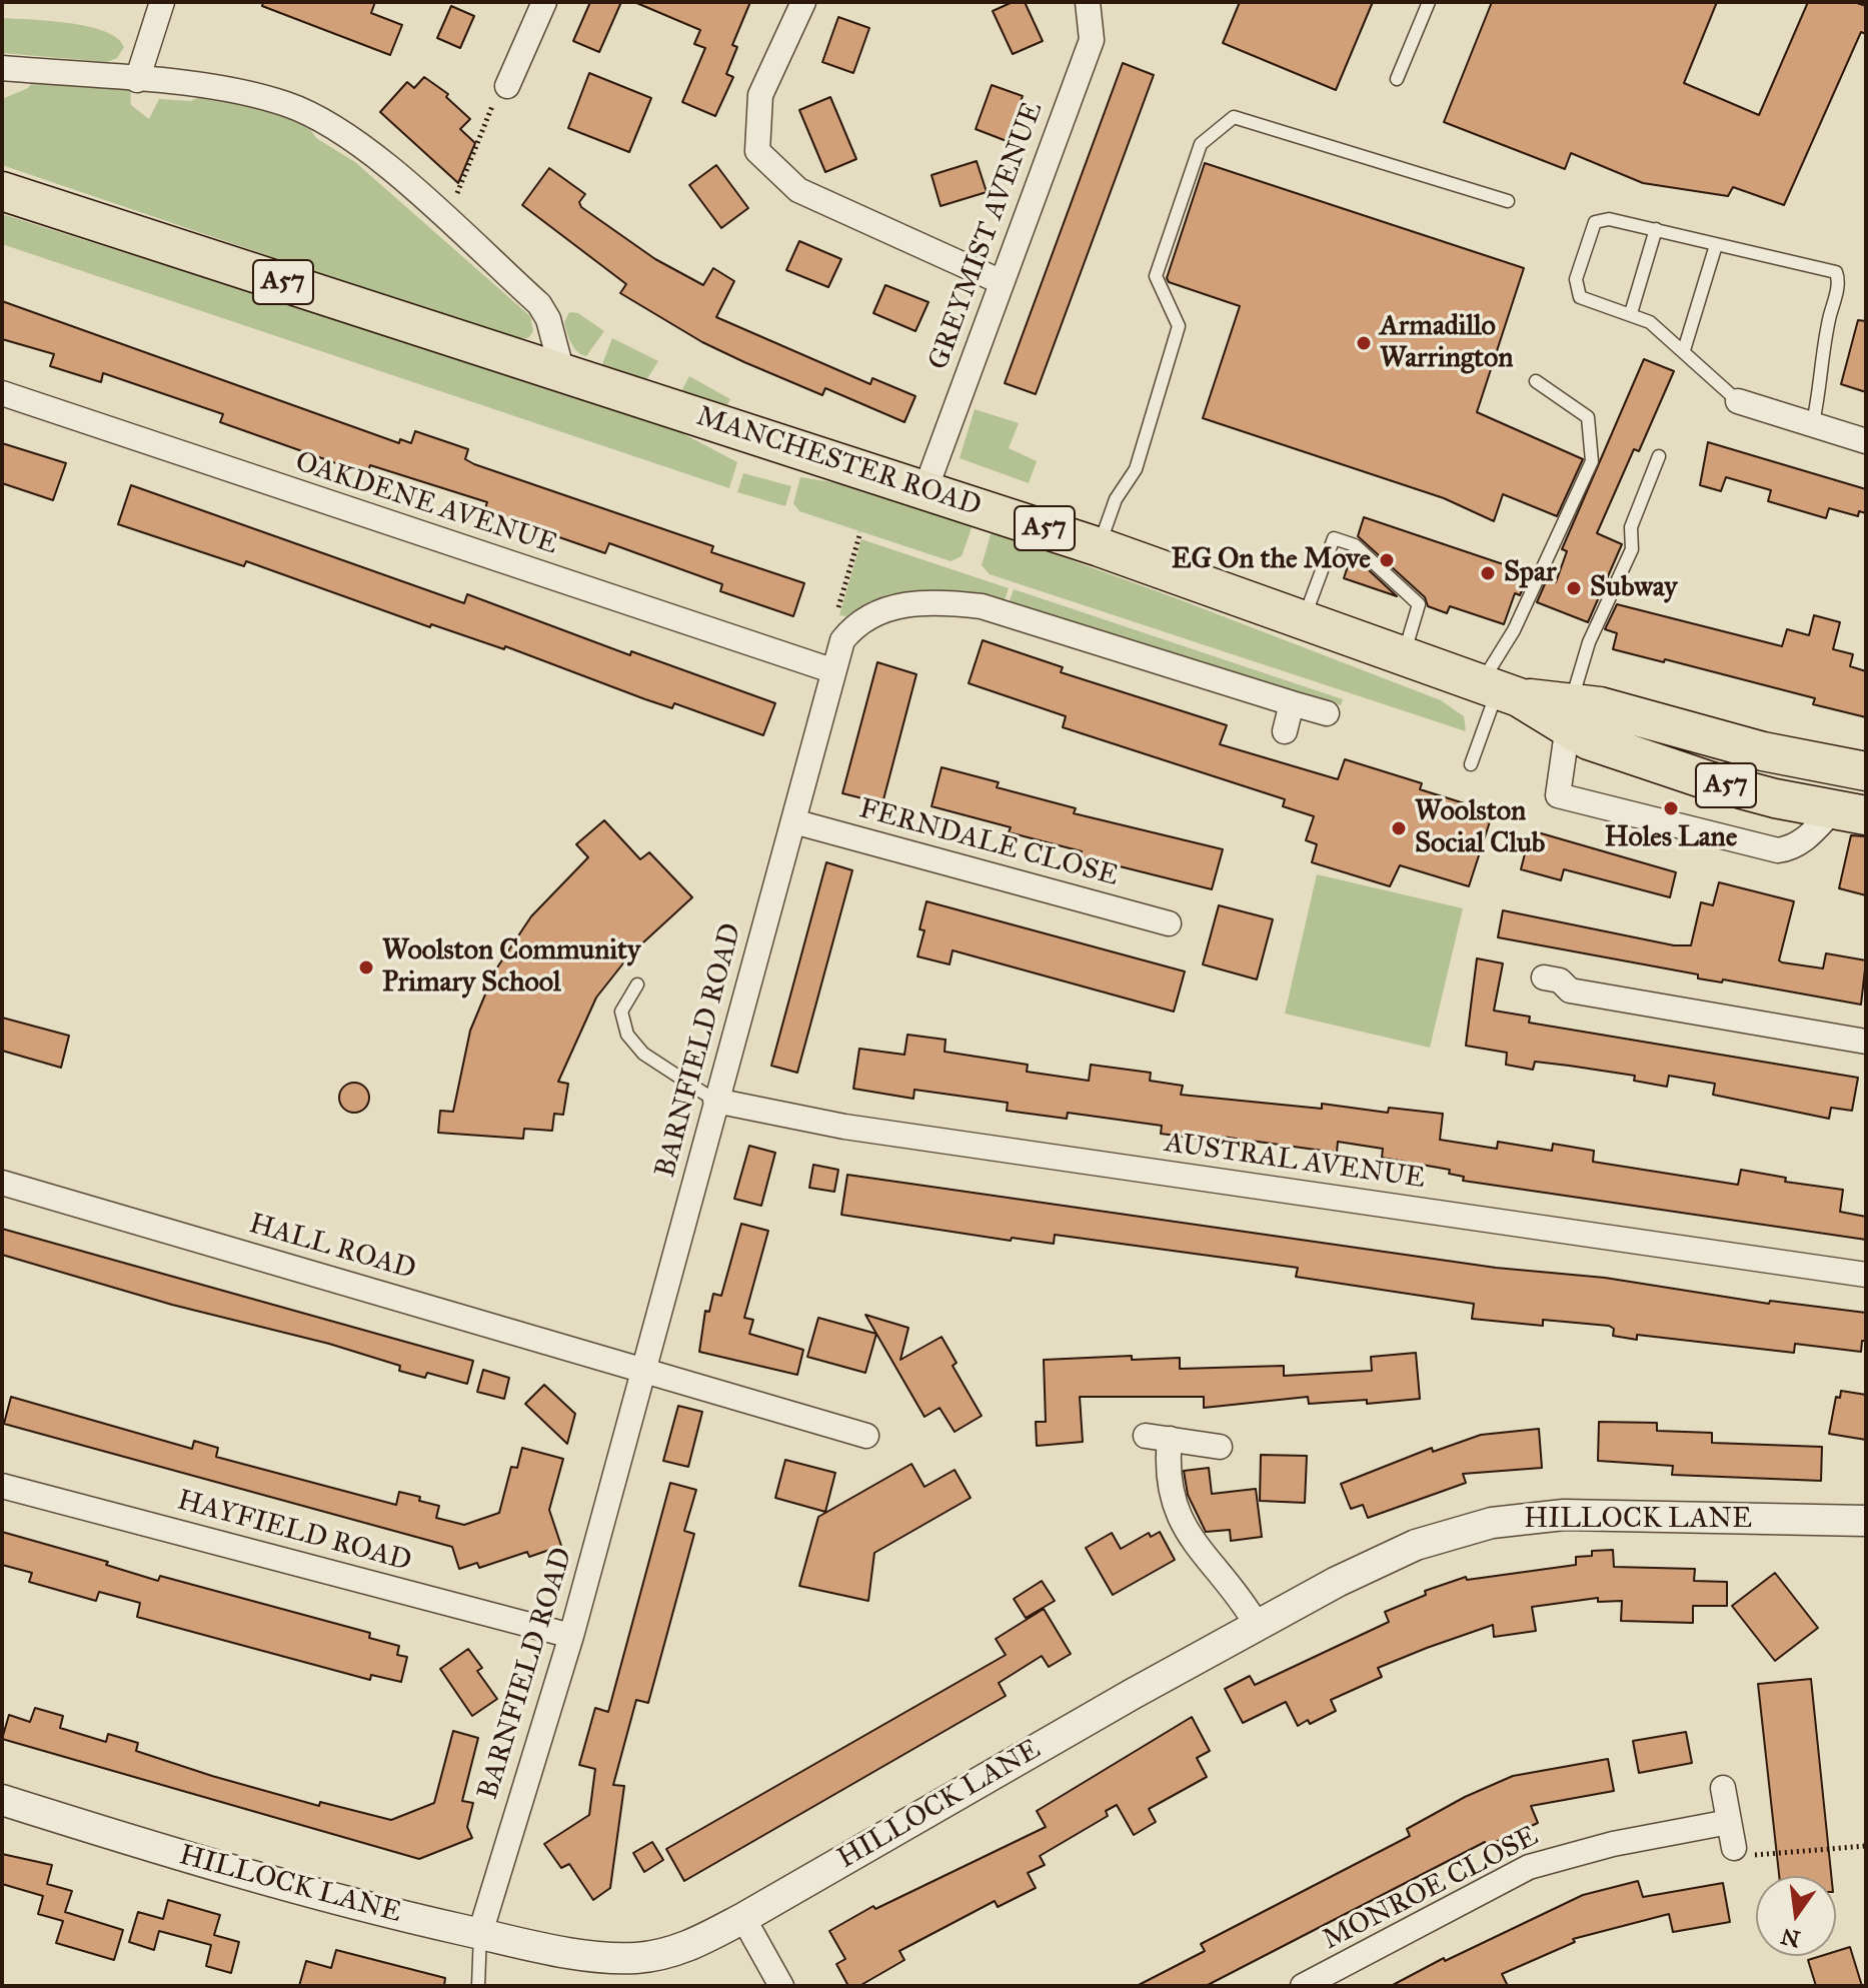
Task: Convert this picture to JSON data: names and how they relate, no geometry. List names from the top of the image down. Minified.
{"streets":{"main road":["A57","MANCHESTER ROAD"],"street":["GREYMIST AVENUE","OAKDENE AVENUE","FERNDALE CLOSE","BARNFIELD ROAD","AUSTRAL AVENUE","HALL ROAD","HILLOCK LANE","HAYFIELD ROAD","MONROE CLOSE"]},"crossings":[["GREYMIST AVENUE","MANCHESTER ROAD"],["OAKDENE AVENUE","BARNFIELD ROAD"],["FERNDALE CLOSE","BARNFIELD ROAD"],["BARNFIELD ROAD","AUSTRAL AVENUE"],["BARNFIELD ROAD","HALL ROAD"],["BARNFIELD ROAD","HILLOCK LANE"],["BARNFIELD ROAD","HAYFIELD ROAD"]],"places":["Armadillo Warrington","EG On the Move","Spar","Subway","Holes Lane","Woolston Social Club","Woolston Community Primary School"],"north":"bottom"}
